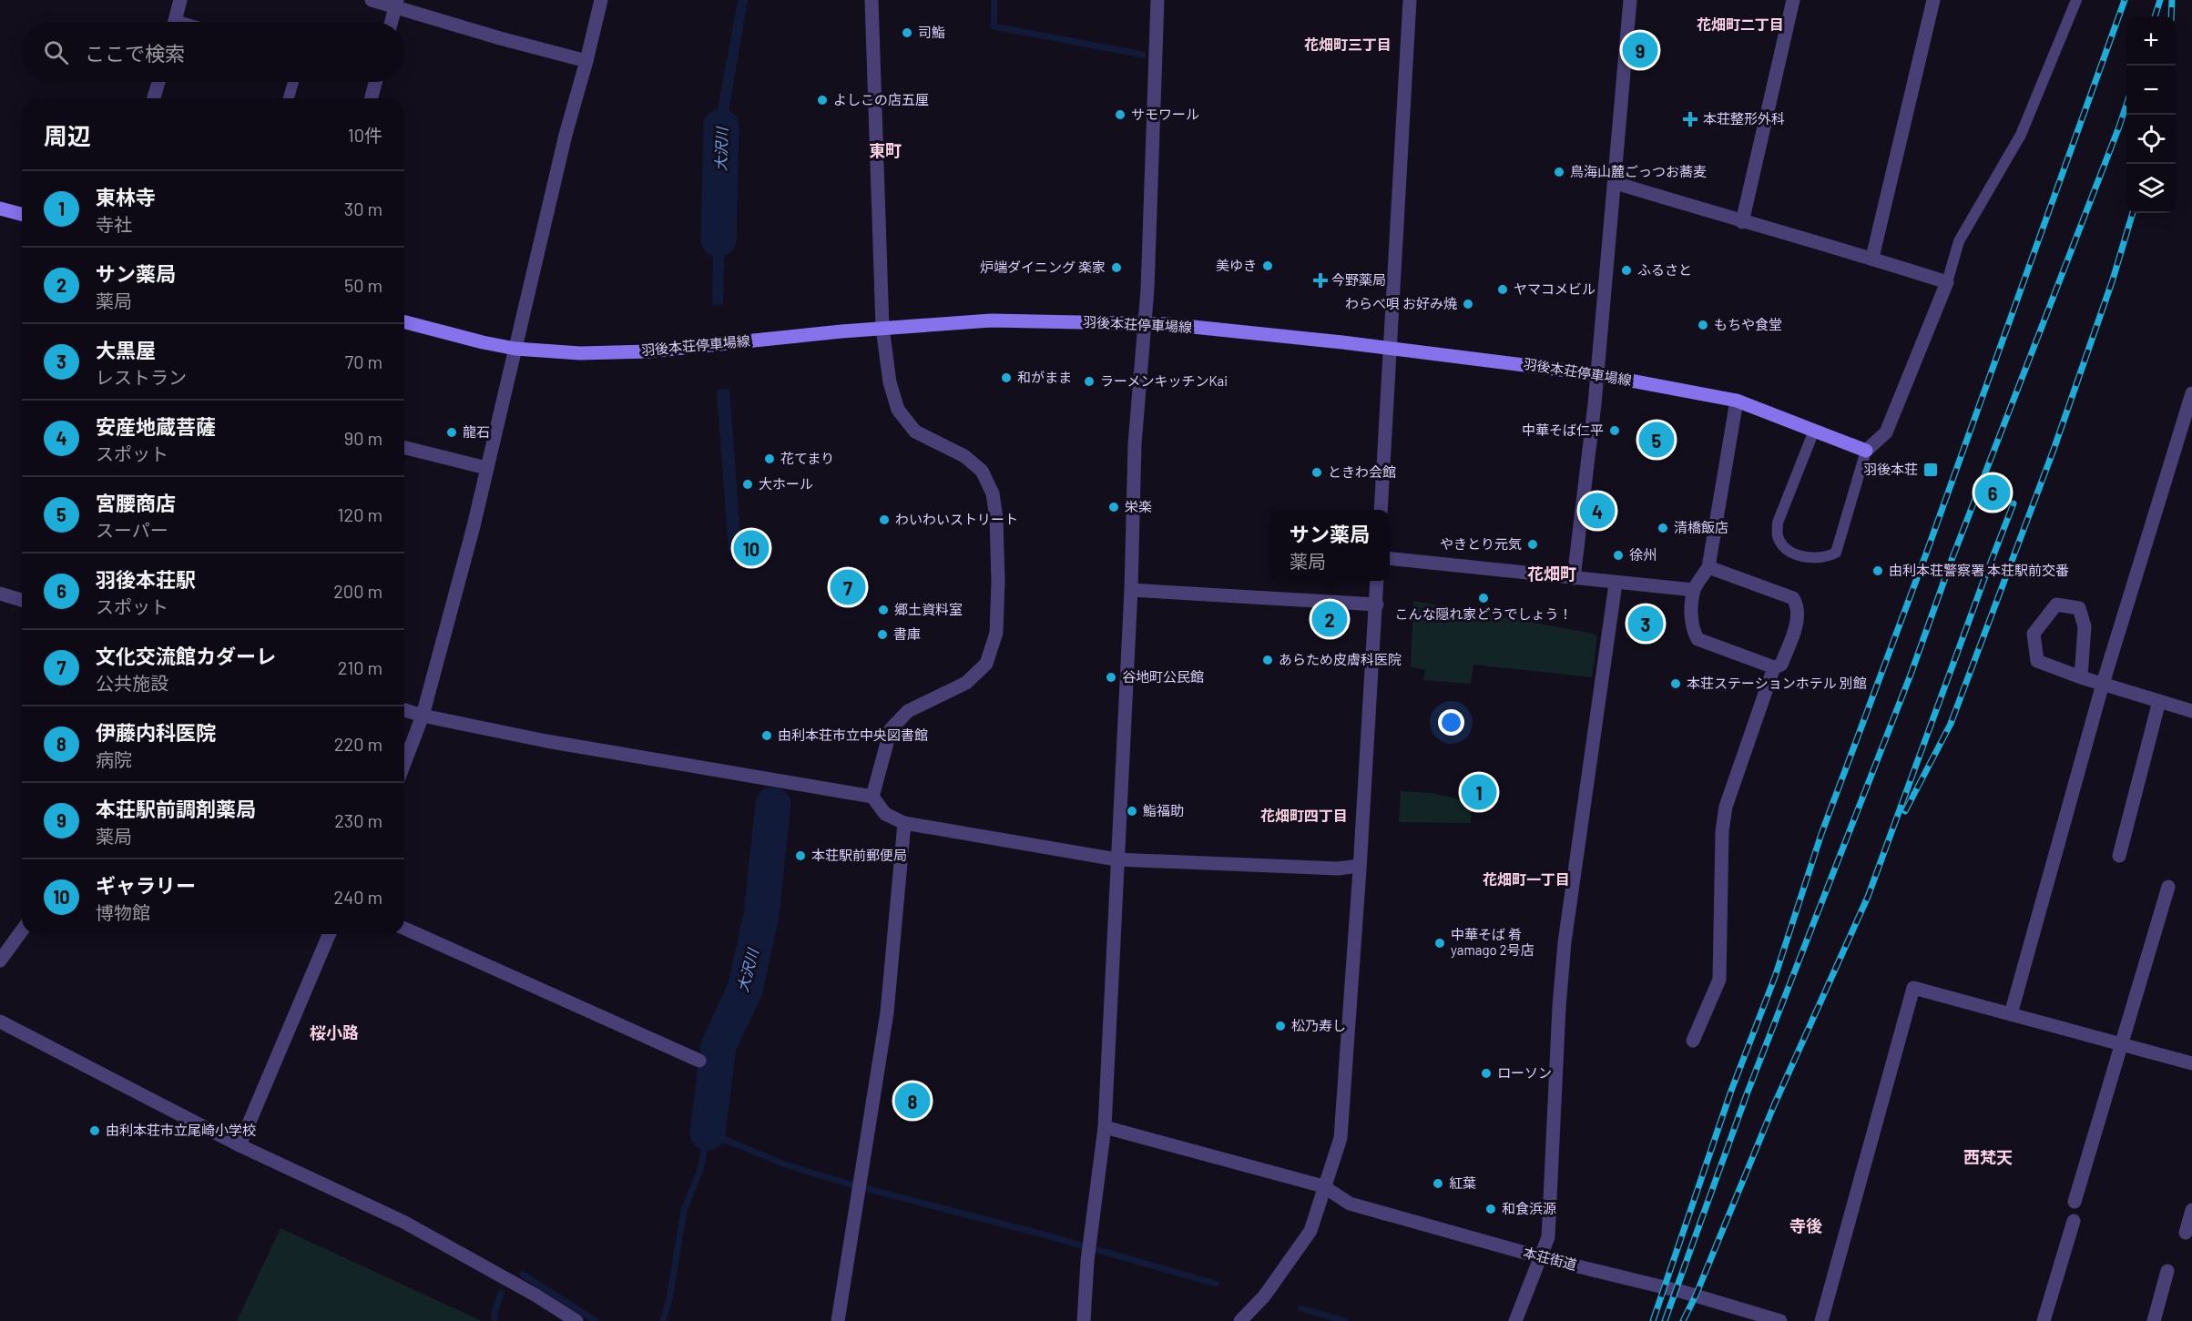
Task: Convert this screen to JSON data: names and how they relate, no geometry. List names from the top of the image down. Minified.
{"streets":{"main road":["羽後本荘停車場線"],"street":["本荘街道"]},"districts":["花畑町二丁目","花畑町三丁目","東町","花畑町","花畑町四丁目","花畑町一丁目","桜小路","西梵天","寺後"],"water":["大沢川"],"places":{"other":["司鮨","よしこの店五厘","サモワール","鳥海山麓ごっつお蕎麦","美ゆき","炉端ダイニング 楽家","ふるさと","ヤマコメビル","わらべ唄 お好み焼","もちや食堂","和がまま","ラーメンキッチンKai","中華そば仁平","龍石","花てまり","ときわ会館","大ホール","栄楽","わいわいストリート","清橋飯店","やきとり元気","徐州","由利本荘警察署 本荘駅前交番","こんな隠れ家どうでしょう！","郷土資料室","書庫","あらため皮膚科医院","谷地町公民館","本荘ステーションホテル 別館","由利本荘市立中央図書館","鮨福助","本荘駅前郵便局","中華そば 肴 yamago 2号店","松乃寿し","ローソン","由利本荘市立尾崎小学校","紅葉","和食浜源"],"health":["本荘整形外科","今野薬局"],"transit":["羽後本荘"]},"page":{"map_buttons":["+","−"],"search":"ここで検索","pins":["9","5","6","4","10","7","2","3","1","8"],"heading":["周辺","10件"],"list":[{"mark":"1","name":"東林寺","note":"寺社","value":"30 m"},{"mark":"2","name":"サン薬局","note":"薬局","value":"50 m"},{"mark":"3","name":"大黒屋","note":"レストラン","value":"70 m"},{"mark":"4","name":"安産地蔵菩薩","note":"スポット","value":"90 m"},{"mark":"5","name":"宮腰商店","note":"スーパー","value":"120 m"},{"mark":"6","name":"羽後本荘駅","note":"スポット","value":"200 m"},{"mark":"7","name":"文化交流館カダーレ","note":"公共施設","value":"210 m"},{"mark":"8","name":"伊藤内科医院","note":"病院","value":"220 m"},{"mark":"9","name":"本荘駅前調剤薬局","note":"薬局","value":"230 m"},{"mark":"10","name":"ギャラリー","note":"博物館","value":"240 m"}],"popup":["サン薬局","薬局"]}}
